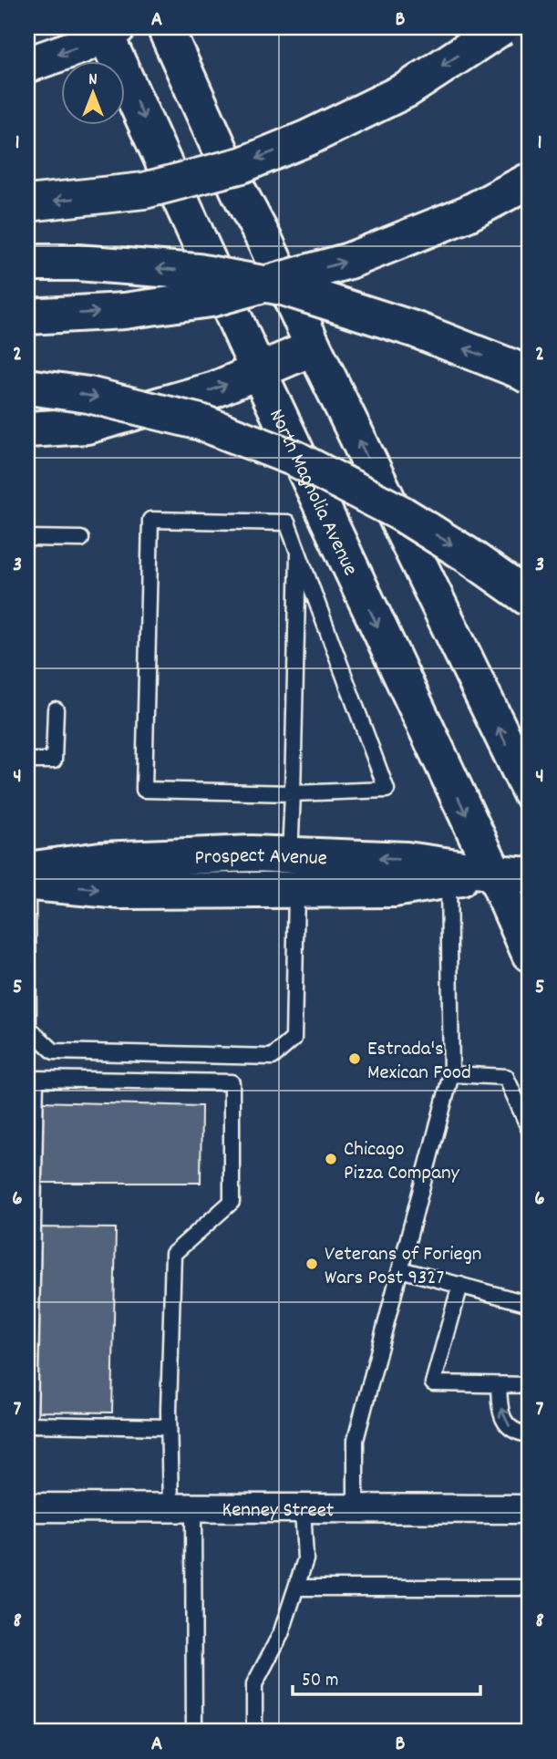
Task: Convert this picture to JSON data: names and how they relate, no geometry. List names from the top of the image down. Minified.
{"streets":{"main road":["North Magnolia Avenue","Prospect Avenue"],"street":["Kenney Street"]},"crossings":[["North Magnolia Avenue","Prospect Avenue"]],"places":["Estrada's Mexican Food","Chicago Pizza Company","Veterans of Foriegn Wars Post 9327"],"scale_bar":"50 m","north":"top","grid":{"columns":["A","B"],"rows":["1","2","3","4","5","6","7","8"]}}
